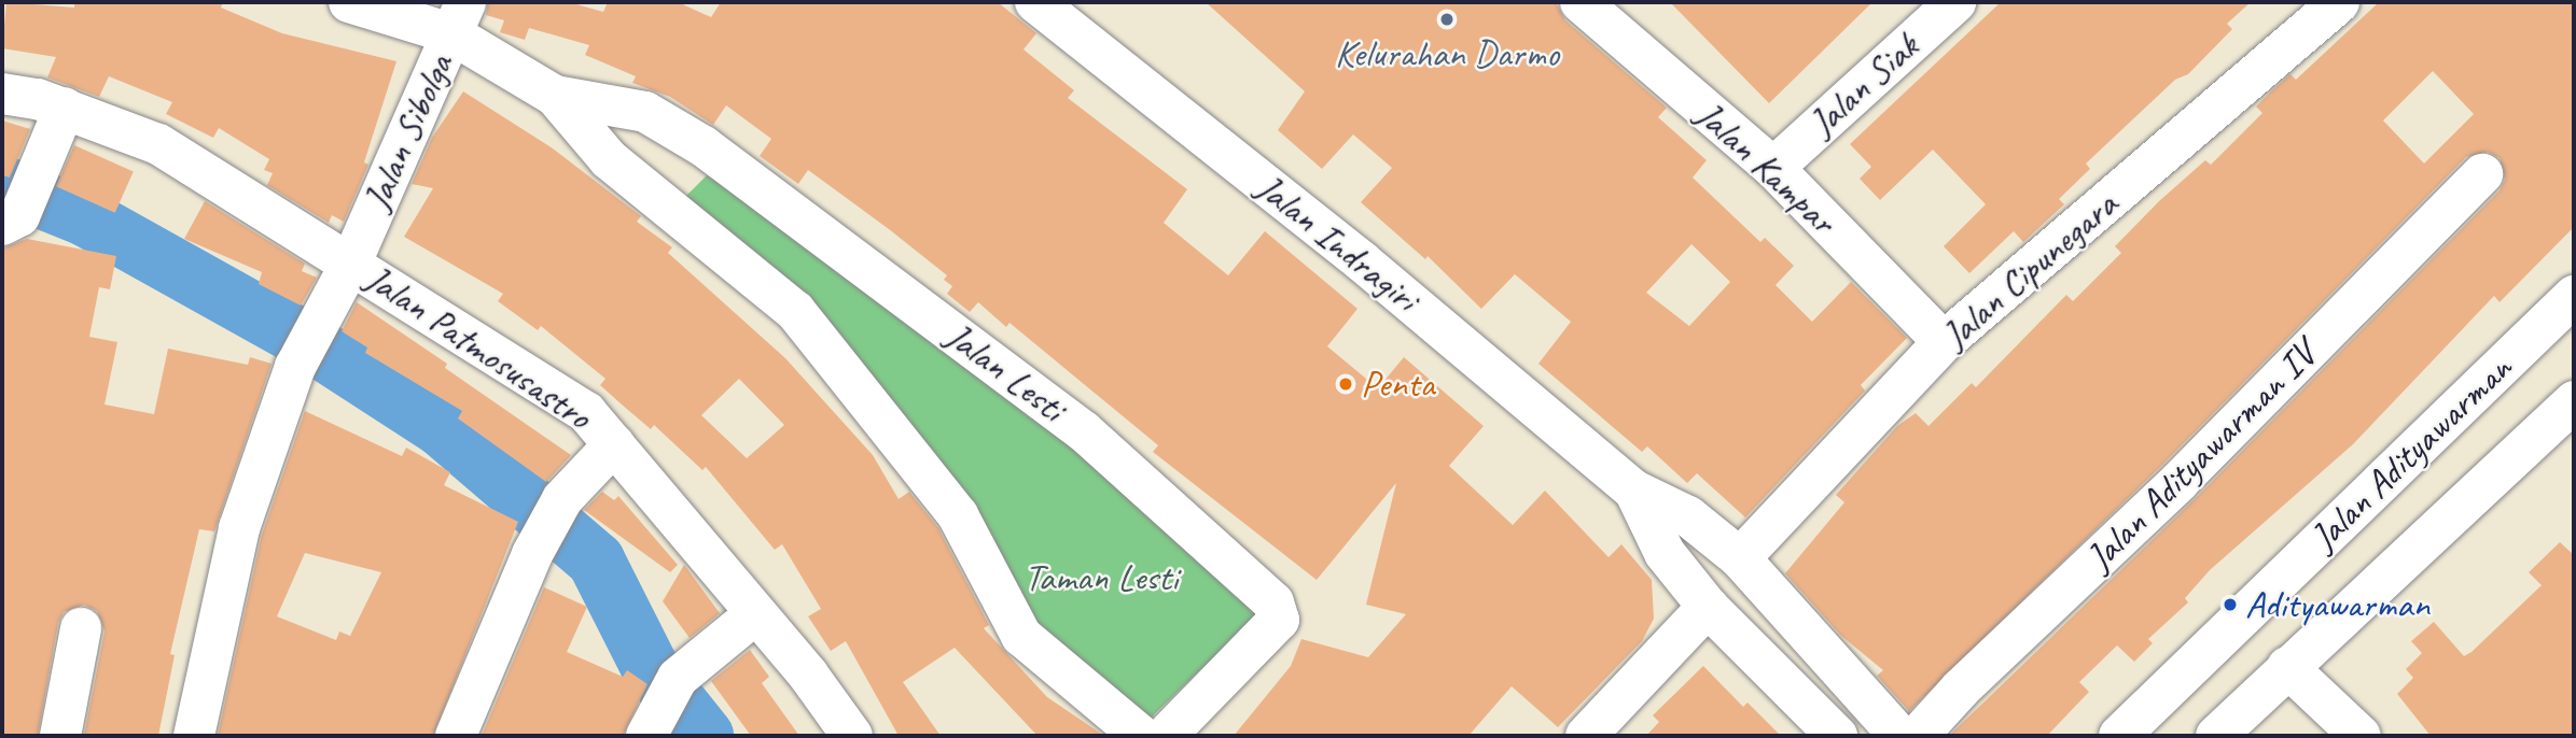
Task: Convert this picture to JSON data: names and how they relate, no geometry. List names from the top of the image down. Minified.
{"streets":{"street":["Jalan Siak","Jalan Sibolga","Jalan Kampar","Jalan Indragiri","Jalan Cipunegara","Jalan Patmosusastro","Jalan Lesti","Jalan Adityawarman","Jalan Adityawarman IV"]},"crossings":[["Jalan Siak","Jalan Kampar"],["Jalan Sibolga","Jalan Patmosusastro"],["Jalan Sibolga","Jalan Lesti"],["Jalan Kampar","Jalan Cipunegara"],["Jalan Indragiri","Jalan Cipunegara"]],"parks":["Taman Lesti"],"places":["Kelurahan Darmo","Penta","Adityawarman"]}
